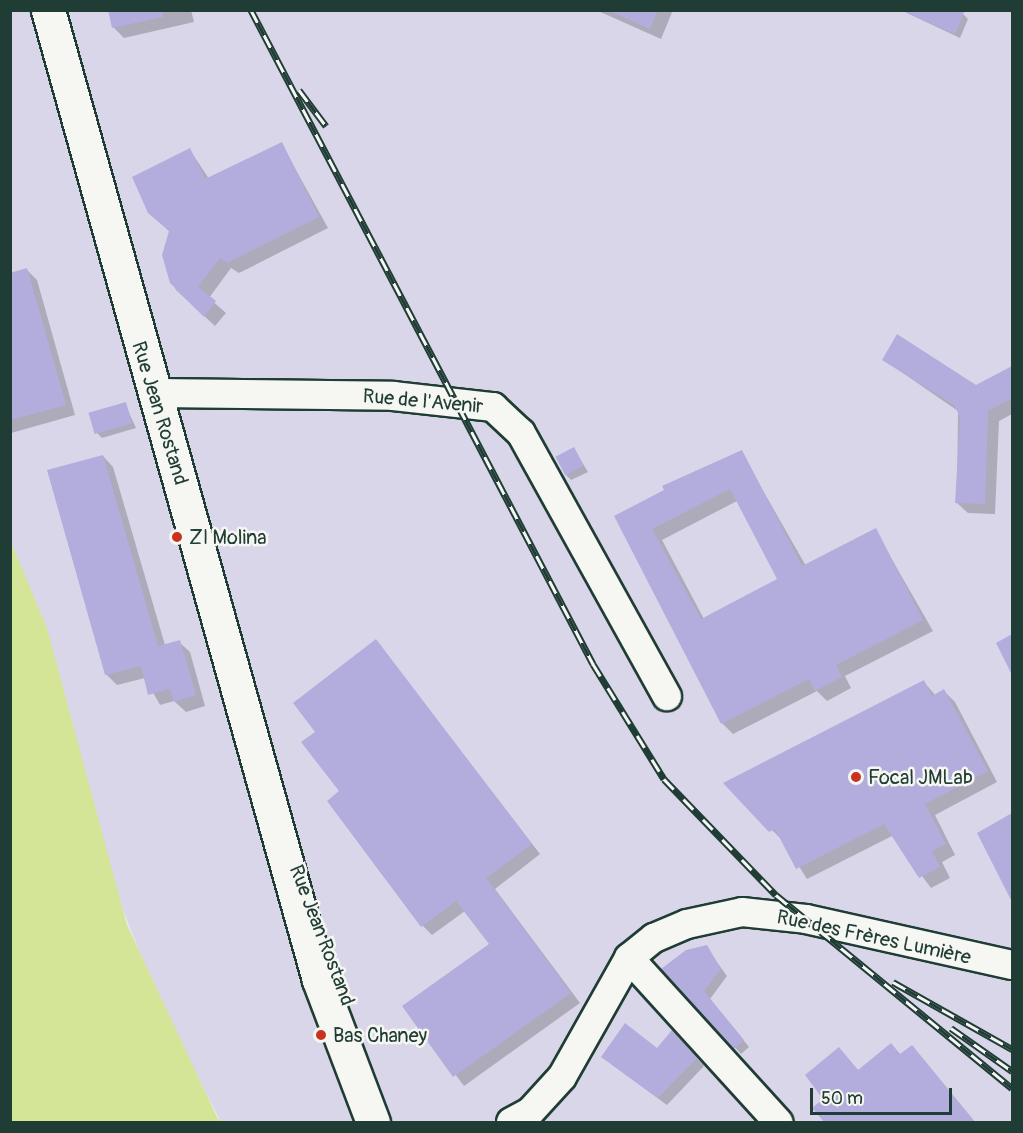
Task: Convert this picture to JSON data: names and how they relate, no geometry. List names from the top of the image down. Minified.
{"streets":{"main road":["Rue Jean Rostand"],"street":["Rue de l'Avenir","Rue des Frères Lumière"]},"crossings":[["Rue de l'Avenir","Rue Jean Rostand"]],"places":["ZI Molina","Focal JMLab","Bas Chaney"],"scale_bar":"50 m"}
